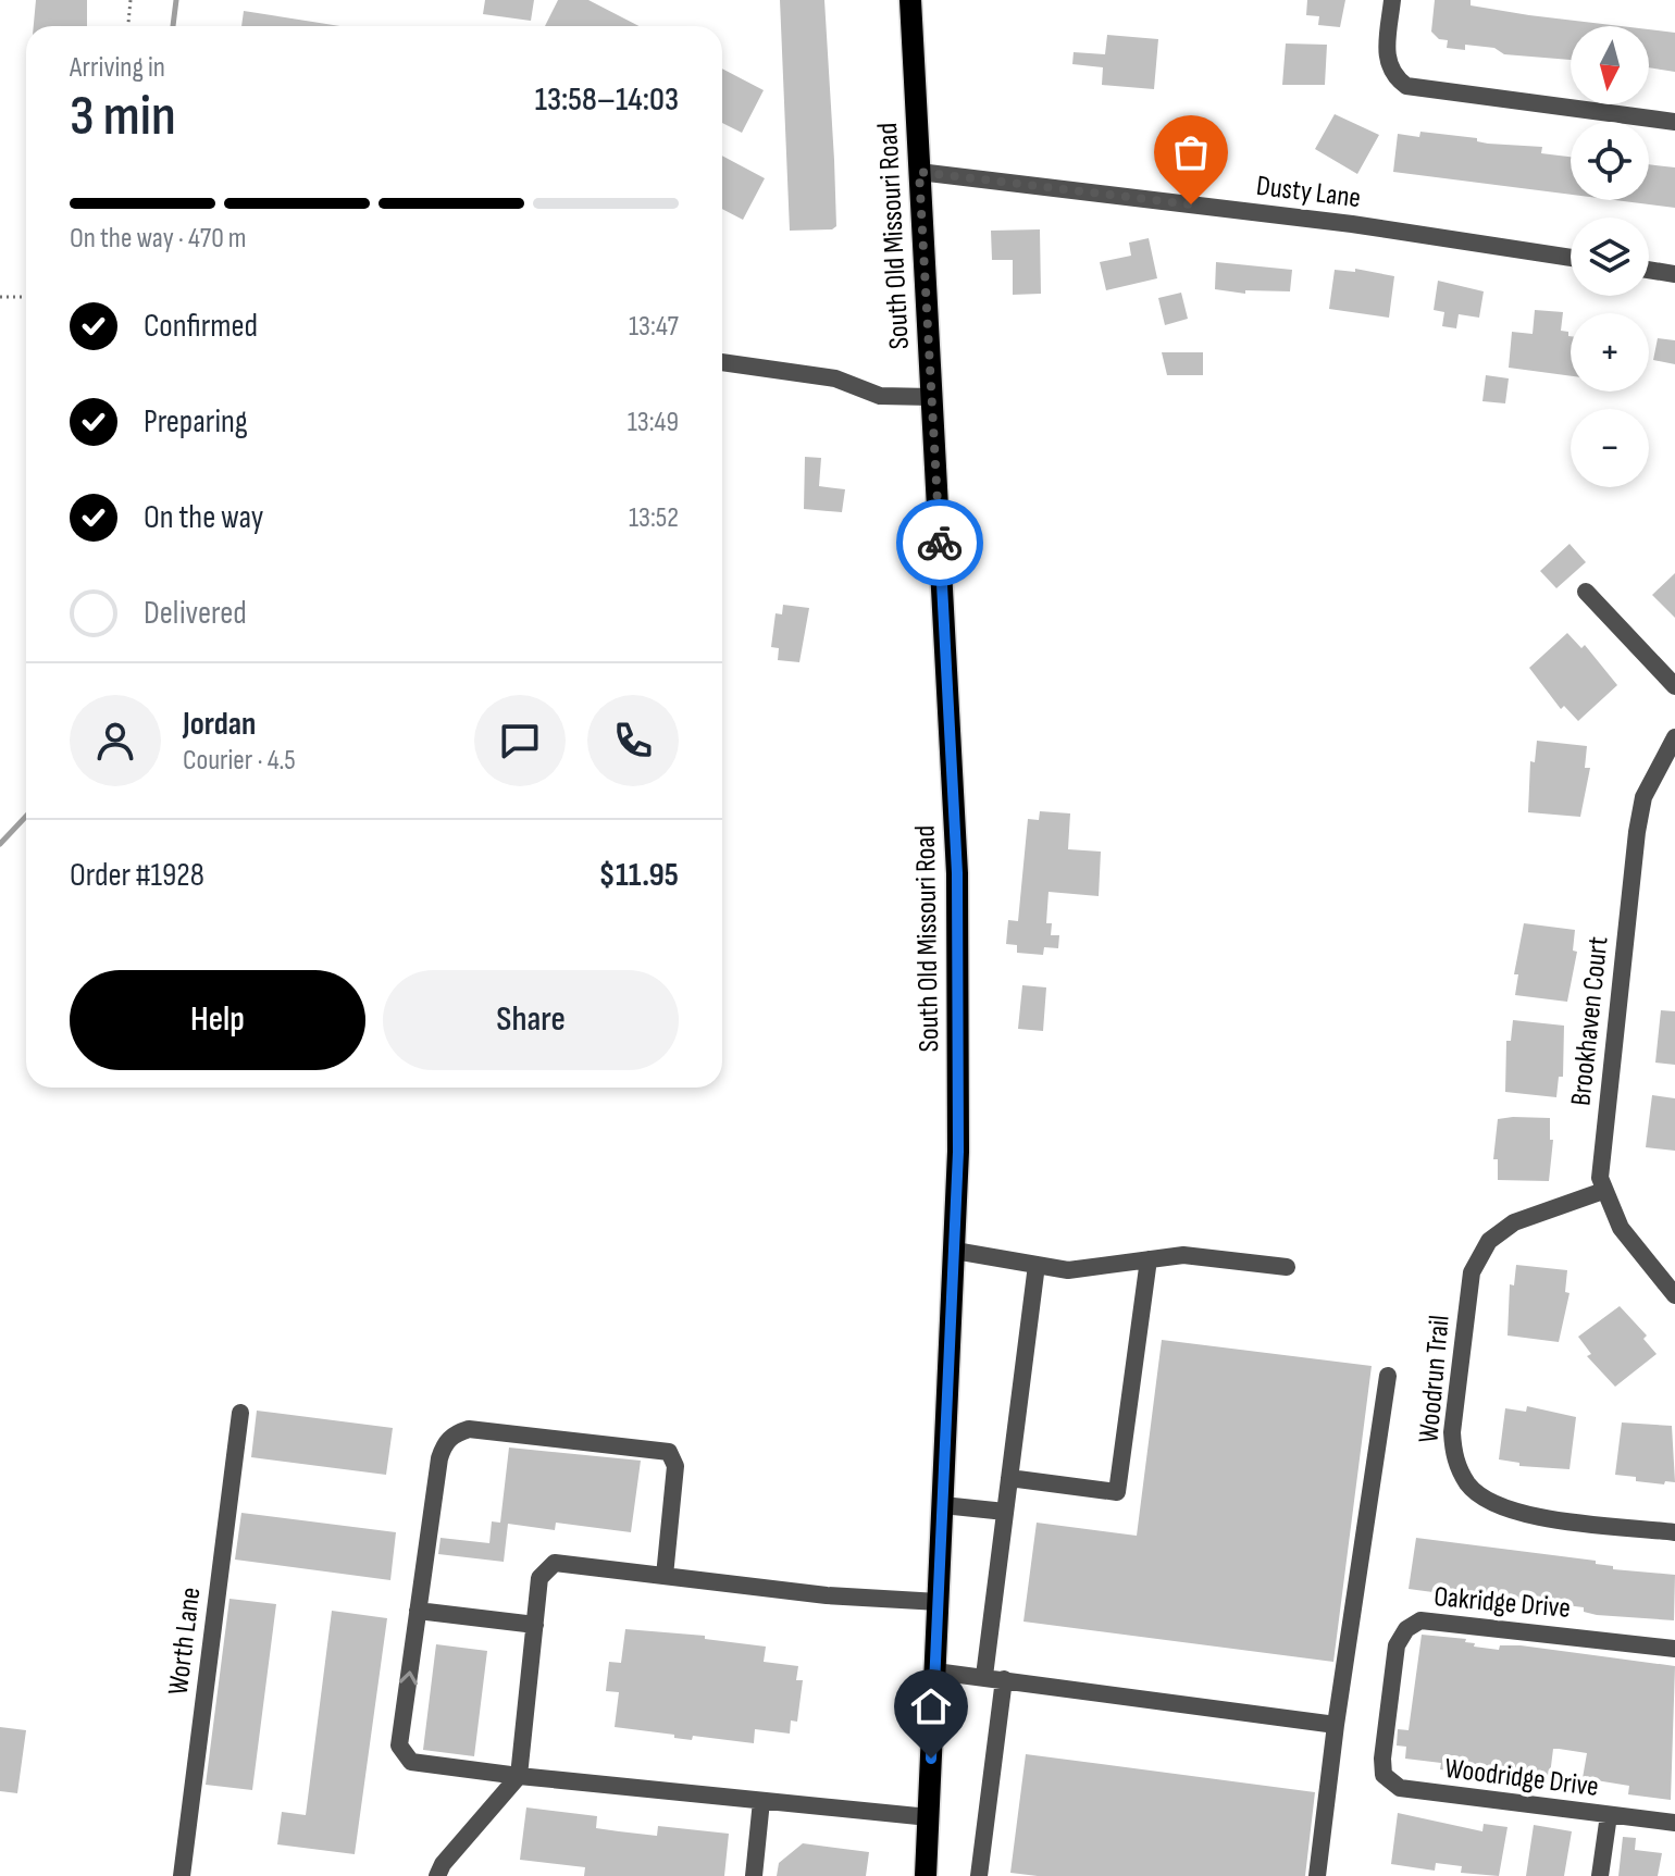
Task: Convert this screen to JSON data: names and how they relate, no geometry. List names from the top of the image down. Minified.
{"streets":{"main road":["South Old Missouri Road"],"street":["Dusty Lane","Brookhaven Court","Woodrun Trail","Oakridge Drive","Worth Lane","Woodridge Drive"]},"crossings":[["Dusty Lane","South Old Missouri Road"],["Brookhaven Court","Woodrun Trail"],["Oakridge Drive","Woodridge Drive"]],"north":"bottom","page":{"map_buttons":["+","−"],"heading":["3 min","Arriving in","13:58–14:03"],"panel":["Jordan","Courier · 4.5","Order #1928","$11.95"],"bar":"On the way · 470 m","list":[["Confirmed","13:47"],["Preparing","13:49"],["On the way","13:52"],"Delivered"],"buttons":["Help","Share"]}}
